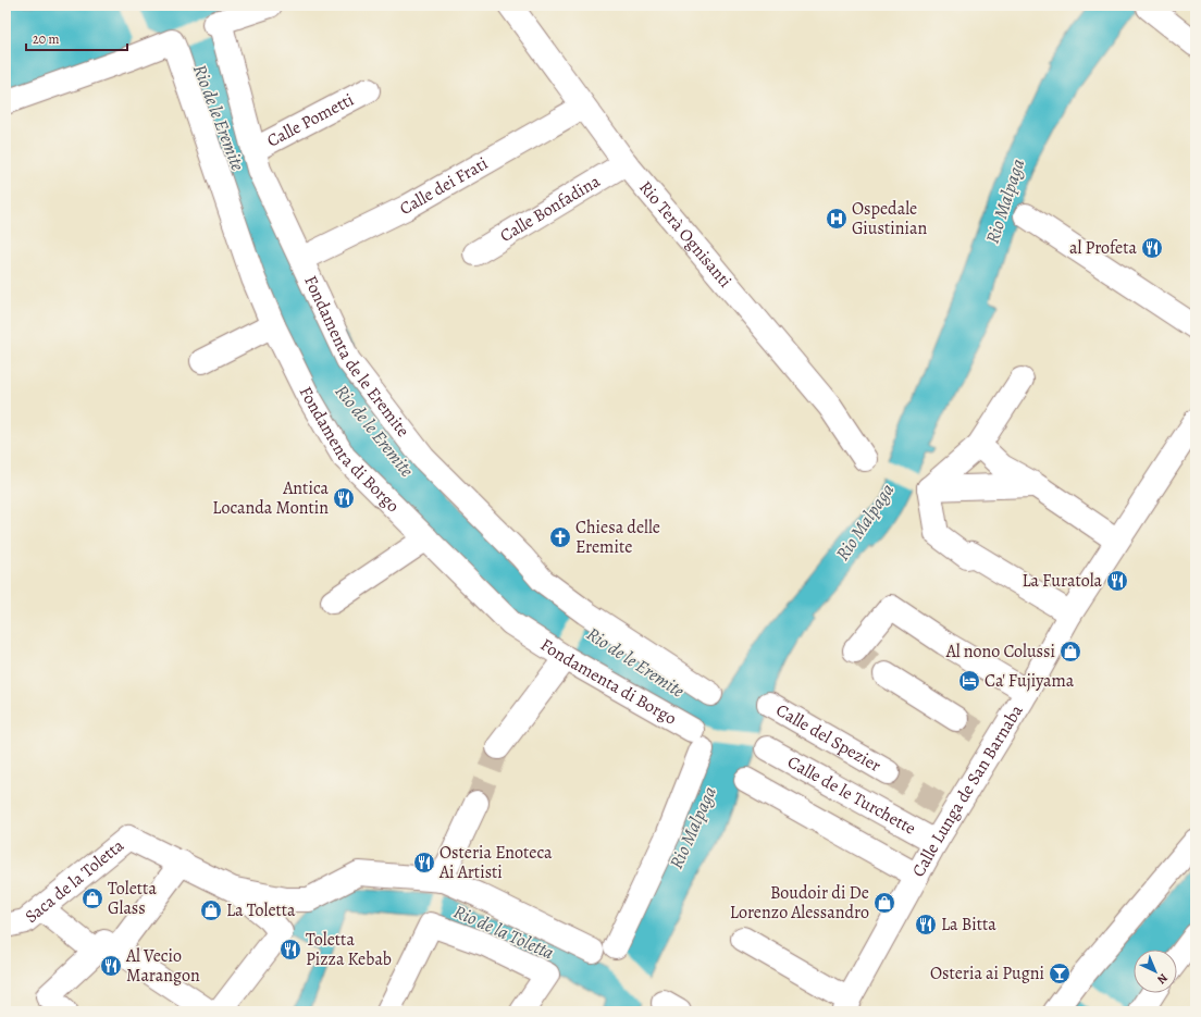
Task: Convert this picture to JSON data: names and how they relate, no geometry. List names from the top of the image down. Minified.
{"streets":{"street":["Calle Pometti","Calle dei Frati","Calle Bonfadina","Rio Terà Ognisanti","Fondamenta de le Eremite","Fondamenta di Borgo","Calle del Spezier","Calle Lunga de San Barnaba","Calle de le Turchette","Saca de la Toletta"]},"crossings":[["Calle Pometti","Fondamenta de le Eremite"],["Calle dei Frati","Rio Terà Ognisanti"],["Calle dei Frati","Fondamenta de le Eremite"],["Calle Bonfadina","Rio Terà Ognisanti"],["Calle Lunga de San Barnaba","Calle de le Turchette"]],"water":["Rio de le Eremite","Rio Malpaga","Rio de la Toletta"],"places":{"hospital":["Ospedale Giustinian"],"restaurant":["al Profeta","Antica Locanda Montin","La Furatola","Osteria Enoteca Ai Artisti","La Bitta","Toletta Pizza Kebab","Al Vecio Marangon"],"church":["Chiesa delle Eremite"],"shop":["Al nono Colussi","Toletta Glass","Boudoir di De Lorenzo Alessandro","La Toletta"],"hotel":["Ca' Fujiyama"],"bar":["Osteria ai Pugni"]},"scale_bar":"20 m","north":"bottom right"}
